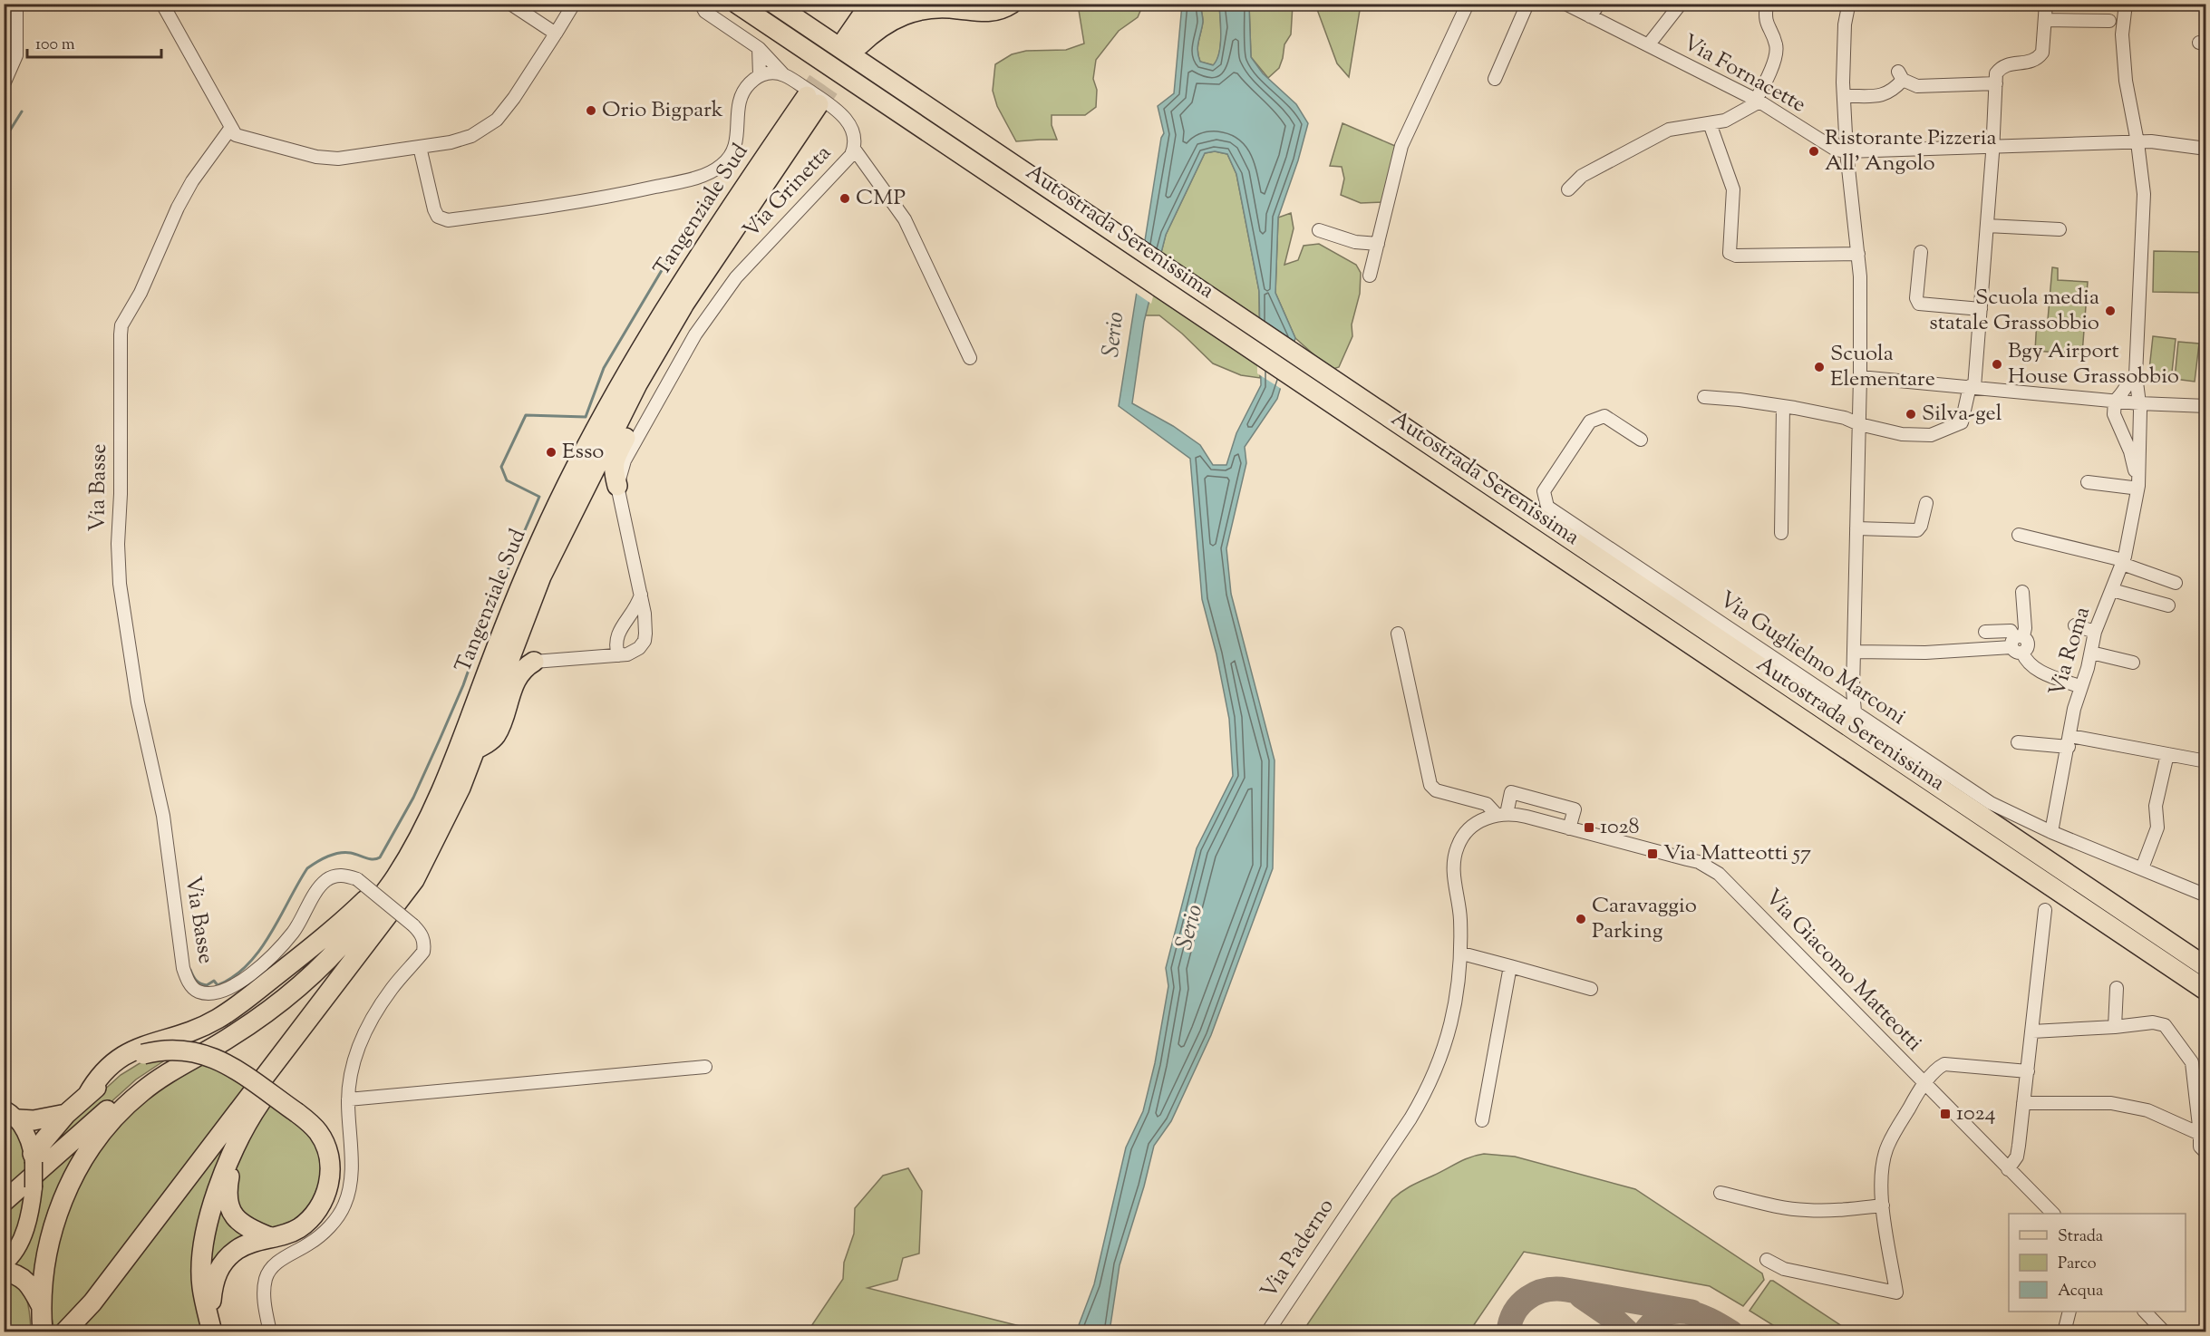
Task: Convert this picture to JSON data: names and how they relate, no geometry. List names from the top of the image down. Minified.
{"streets":{"highway":["Tangenziale Sud","Autostrada Serenissima"],"street":["Via Fornacette","Via Grinetta","Via Basse","Via Roma","Via Guglielmo Marconi","Via Giacomo Matteotti","Via Paderno"]},"crossings":[["Via Roma","Via Guglielmo Marconi"]],"water":["Serio"],"places":{"other":["Orio Bigpark","Ristorante Pizzeria All' Angolo","CMP","Scuola media statale Grassobbio","Bgy Airport House Grassobbio","Scuola Elementare","Silva-gel","Esso","Caravaggio Parking"],"transit":["1028","Via Matteotti 57","1024"]},"legend":["Strada","Parco","Acqua"],"scale_bar":"100 m"}
